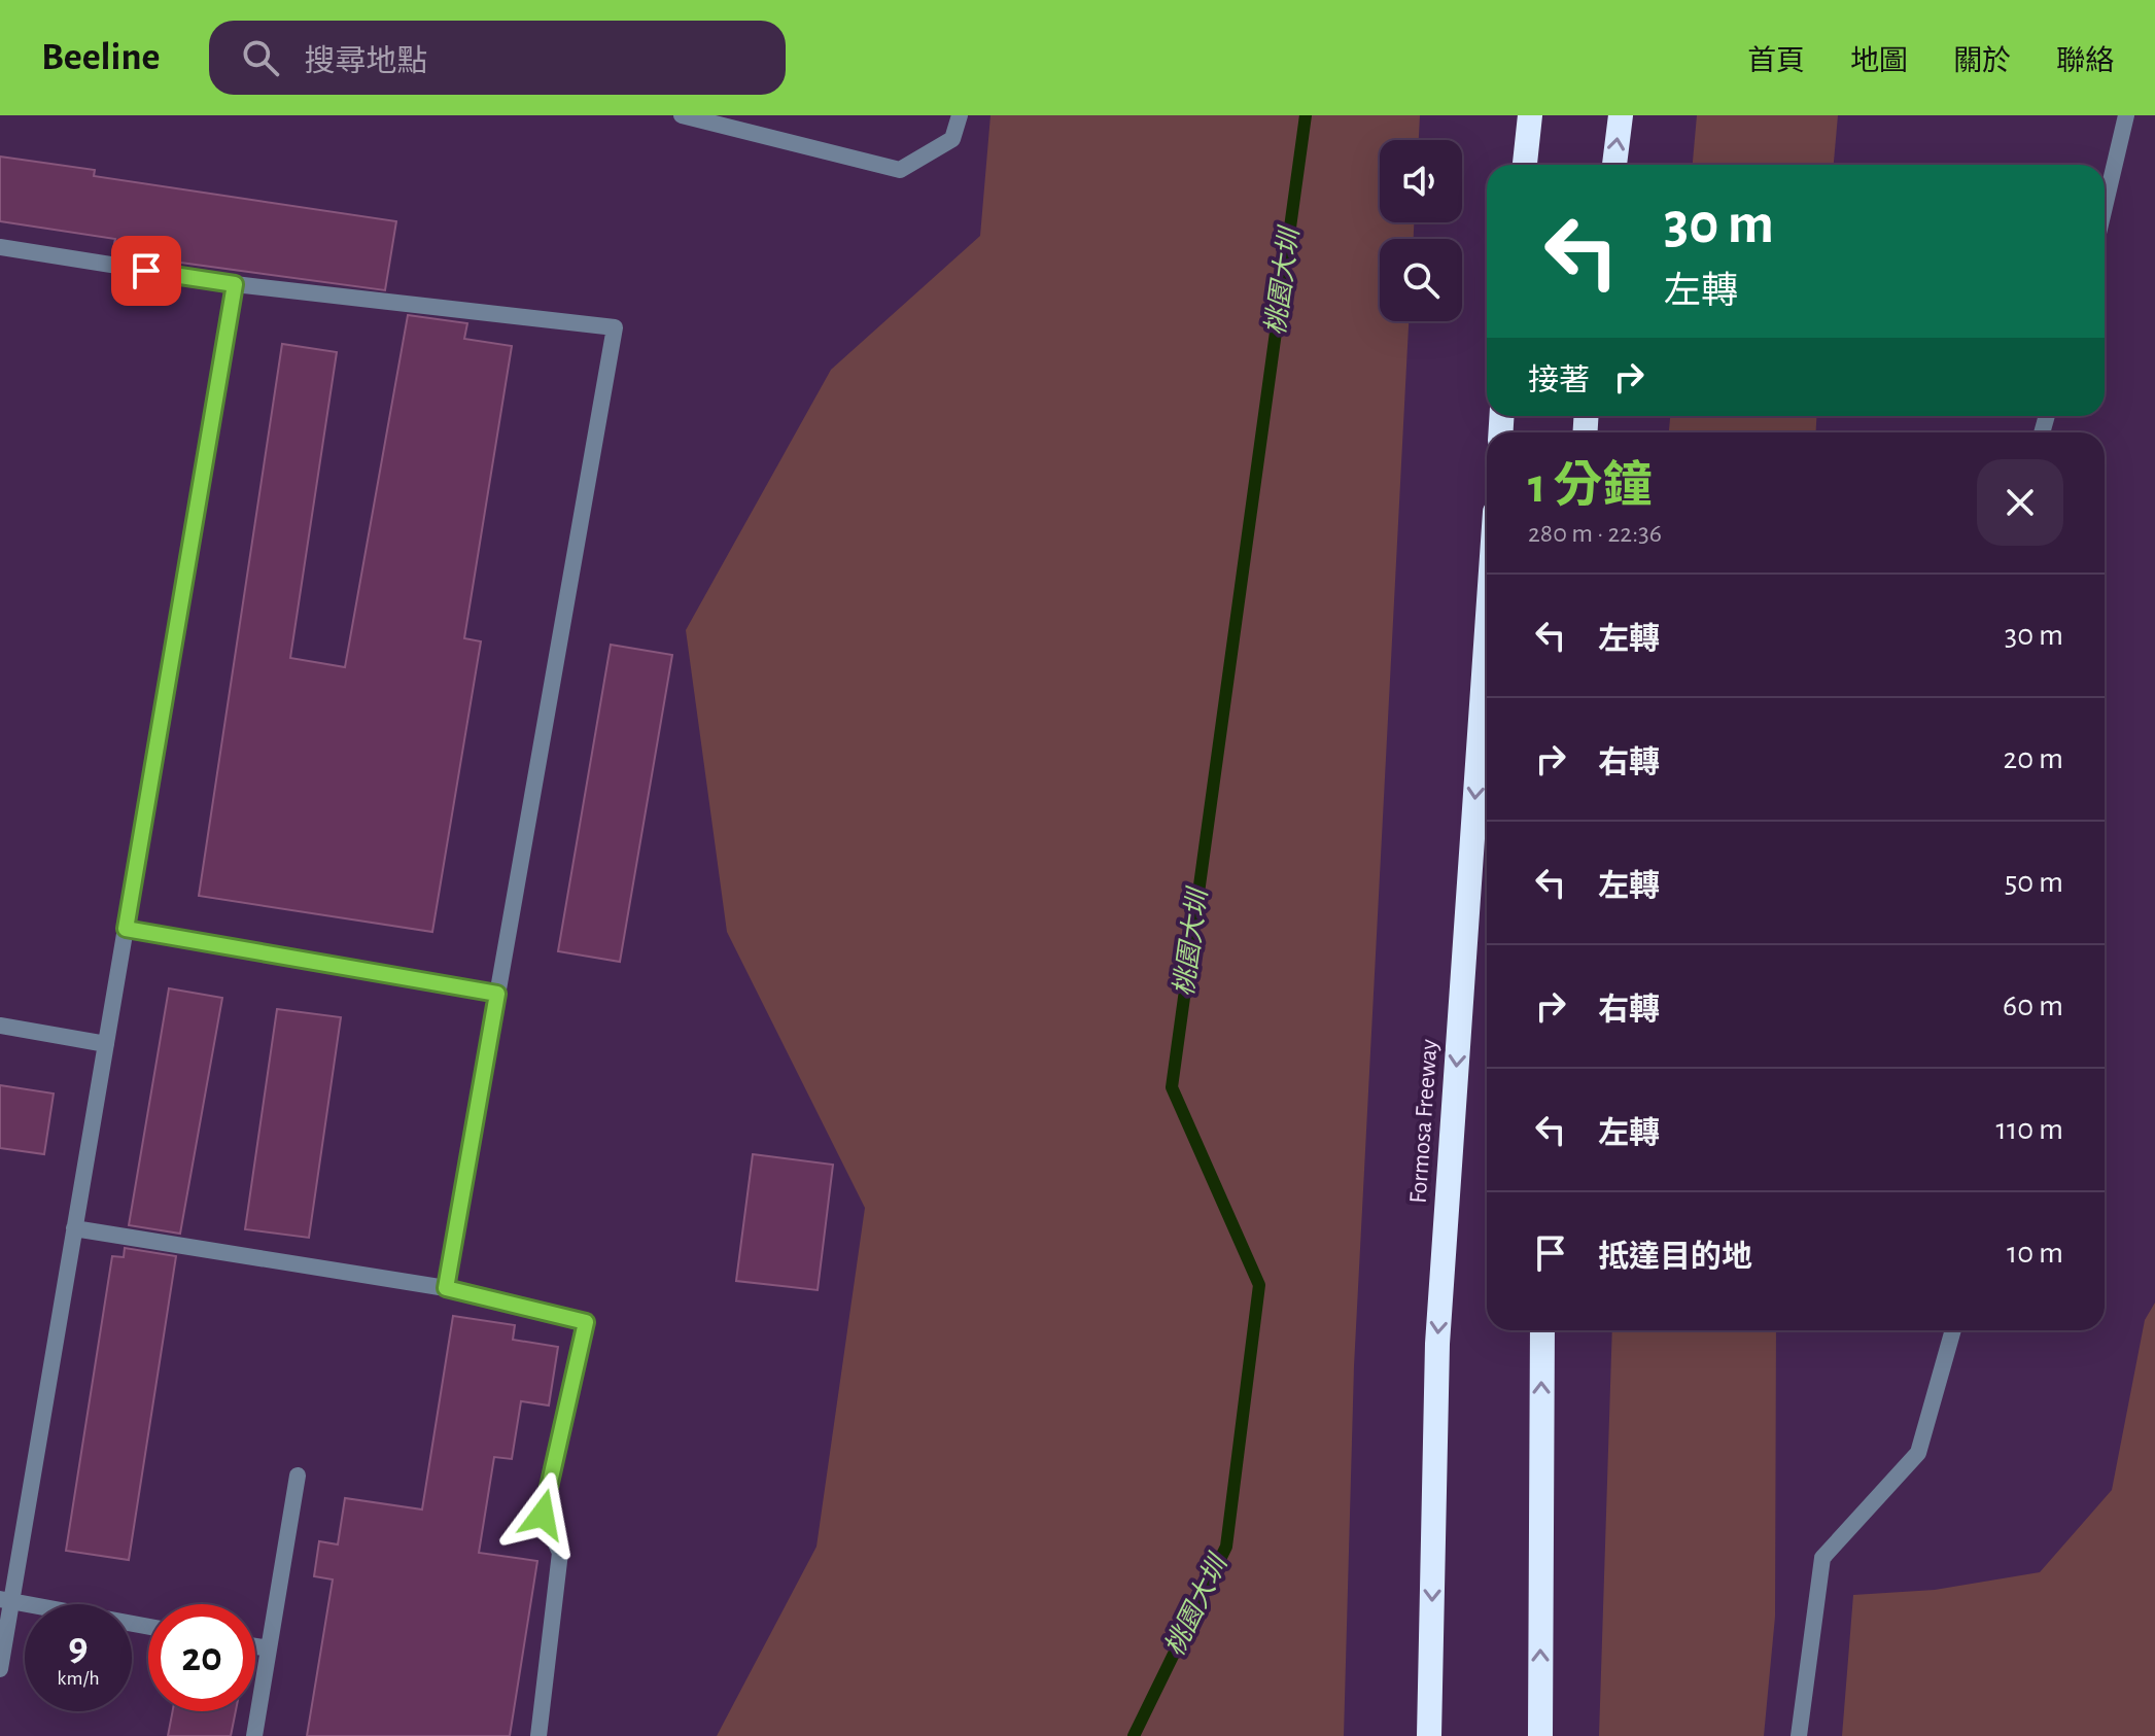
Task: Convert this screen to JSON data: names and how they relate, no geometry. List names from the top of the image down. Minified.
{"streets":{"highway":["Formosa Freeway"]},"water":["桃園大圳"],"page":{"header":"Beeline","search":"搜尋地點","nav":["首頁","地圖","關於","聯絡"],"turn":["30 m","左轉"],"then":"接著","heading":["1 分鐘","280 m · 22:36"],"list":[{"name":"左轉","value":"30 m"},{"name":"右轉","value":"20 m"},{"name":"左轉","value":"50 m"},{"name":"右轉","value":"60 m"},{"name":"左轉","value":"110 m"},{"name":"抵達目的地","value":"10 m"}],"speed":"9 km/h","limit":"20"}}
